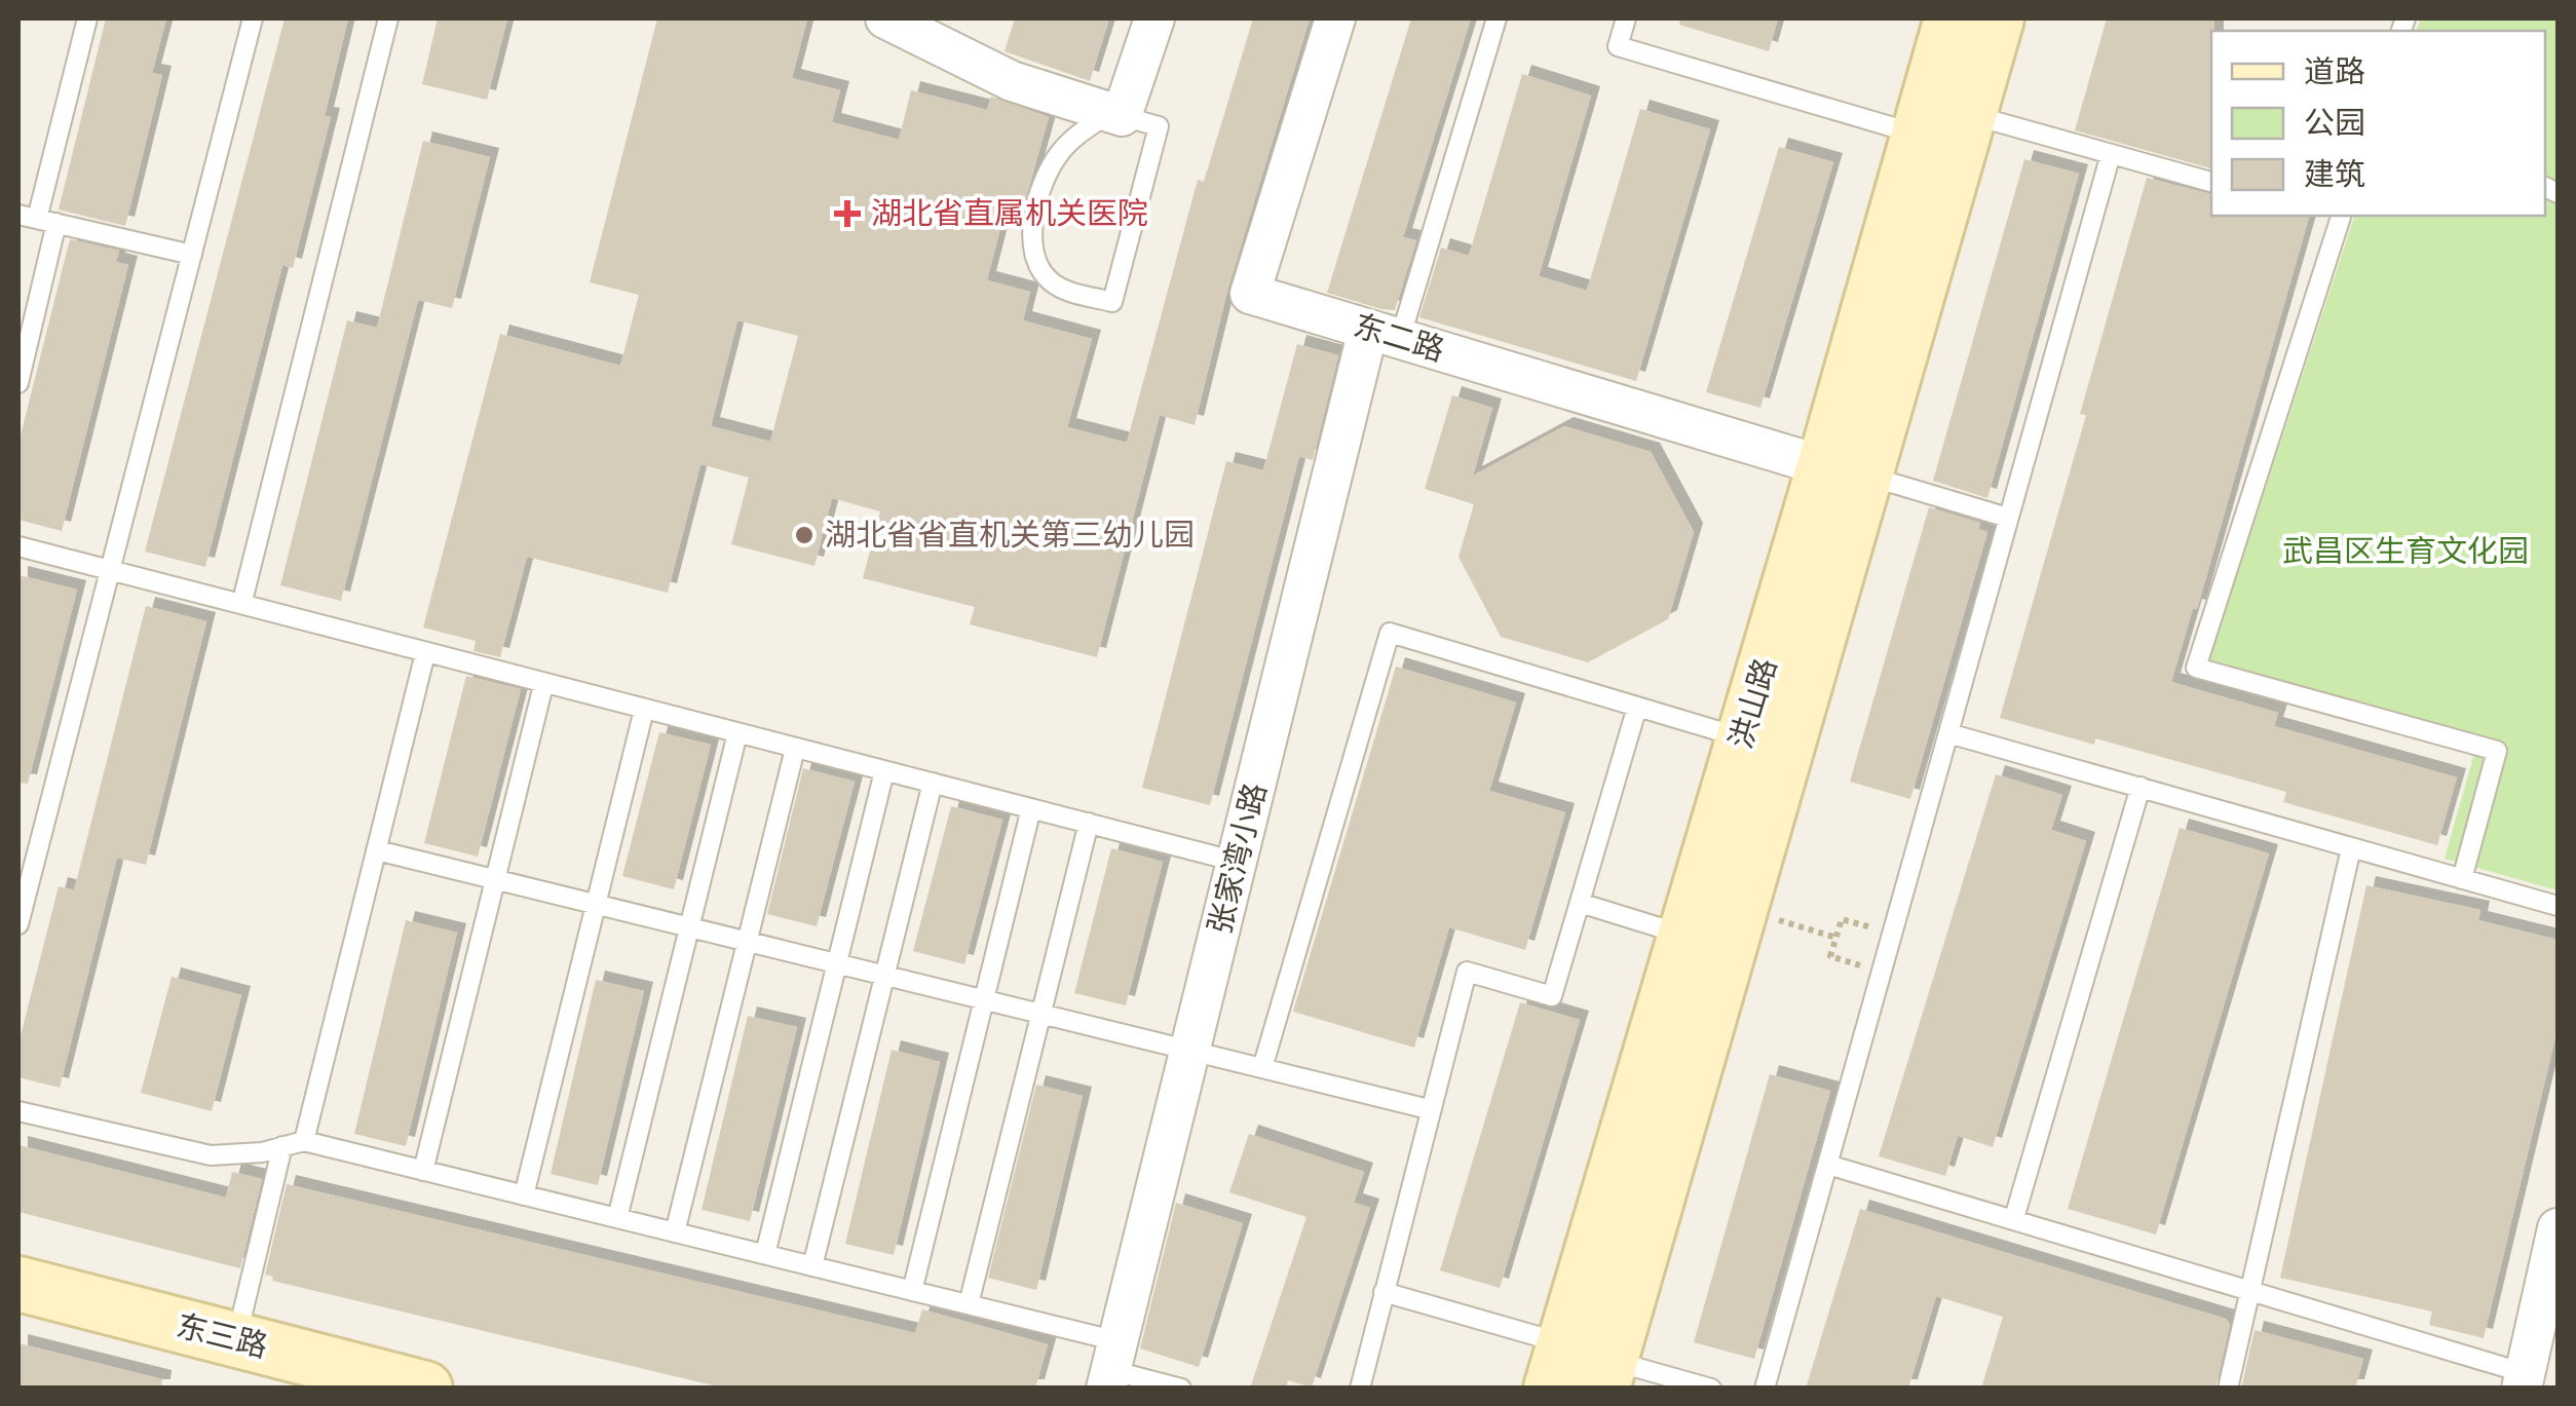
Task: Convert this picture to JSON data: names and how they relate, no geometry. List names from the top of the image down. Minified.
{"streets":{"main road":["洪山路","东三路"],"street":["东二路","张家湾小路"]},"crossings":[["东二路","洪山路"],["东二路","张家湾小路"]],"parks":["武昌区生育文化园"],"places":{"health":["湖北省直属机关医院"],"other":["湖北省省直机关第三幼儿园"]},"legend":["道路","公园","建筑"]}
